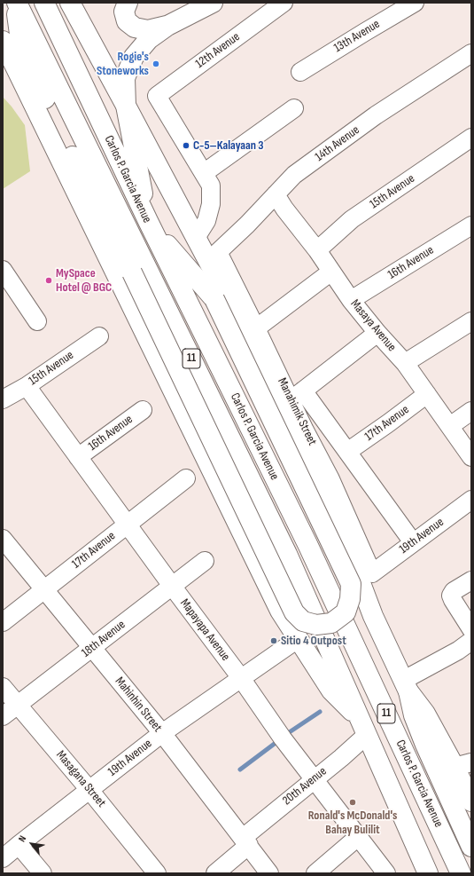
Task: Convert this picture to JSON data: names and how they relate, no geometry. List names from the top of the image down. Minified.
{"streets":{"main road":["Carlos P. Garcia Avenue","11"],"street":["13th Avenue","12th Avenue","14th Avenue","15th Avenue","16th Avenue","Masaya Avenue","Manahimik Street","17th Avenue","19th Avenue","Mapayapa Avenue","18th Avenue","Mahinhin Street","Masagana Street","20th Avenue"]},"crossings":[["14th Avenue","Masaya Avenue"],["14th Avenue","Manahimik Street"],["Carlos P. Garcia Avenue","20th Avenue"],["15th Avenue","Masaya Avenue"],["15th Avenue","Mapayapa Avenue"],["16th Avenue","Masaya Avenue"],["16th Avenue","Mapayapa Avenue"],["Masaya Avenue","17th Avenue"],["Manahimik Street","19th Avenue"],["17th Avenue","Mapayapa Avenue"],["17th Avenue","Mahinhin Street"],["19th Avenue","Mapayapa Avenue"],["19th Avenue","Mahinhin Street"],["19th Avenue","Masagana Street"],["Mapayapa Avenue","18th Avenue"],["Mapayapa Avenue","20th Avenue"],["18th Avenue","Mahinhin Street"],["18th Avenue","Masagana Street"],["Mahinhin Street","20th Avenue"]],"places":["Rogie's Stoneworks","C-5–Kalayaan 3","MySpace Hotel @ BGC","Sitio 4 Outpost","Ronald's McDonald's Bahay Bulilit"],"north":"top left"}
